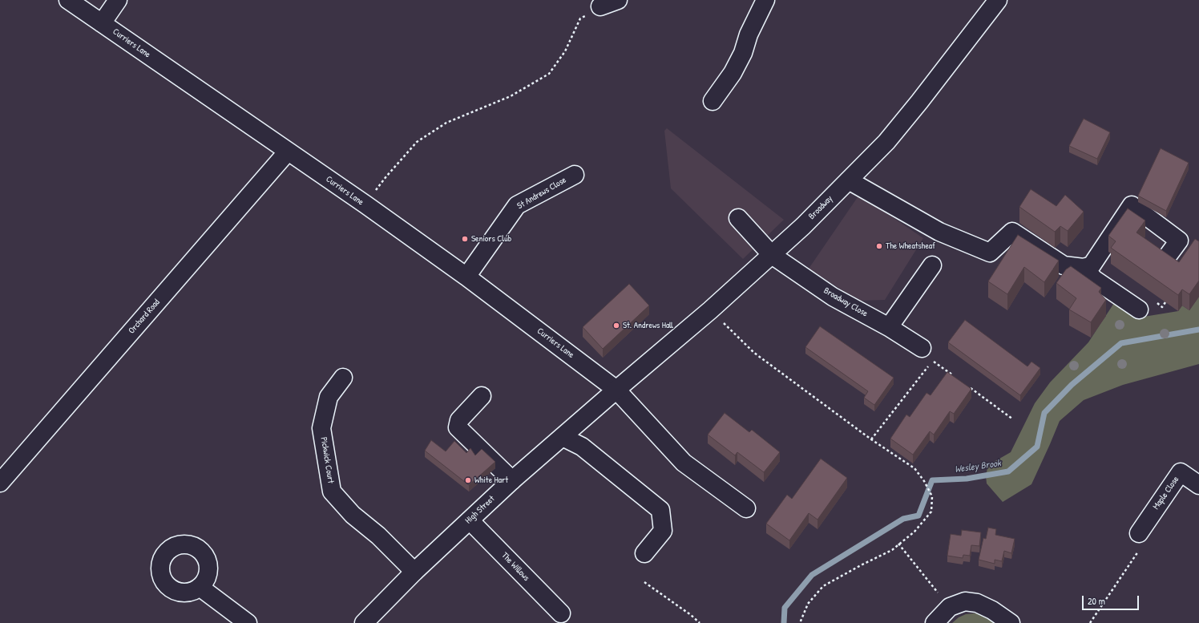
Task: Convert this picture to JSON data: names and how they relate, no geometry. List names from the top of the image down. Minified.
{"streets":{"street":["Curriers Lane","St Andrews Close","Broadway","Broadway Close","Orchard Road","Pickwick Court","Maple Close","High Street","The Willows"]},"crossings":[["Curriers Lane","St Andrews Close"],["Curriers Lane","Broadway"],["Curriers Lane","Orchard Road"],["Curriers Lane","High Street"],["Broadway","Broadway Close"],["Broadway","High Street"],["Pickwick Court","High Street"],["High Street","The Willows"]],"water":["Wesley Brook"],"places":["Seniors Club","The Wheatsheaf","St. Andrews Hall","White Hart"],"scale_bar":"20 m"}
